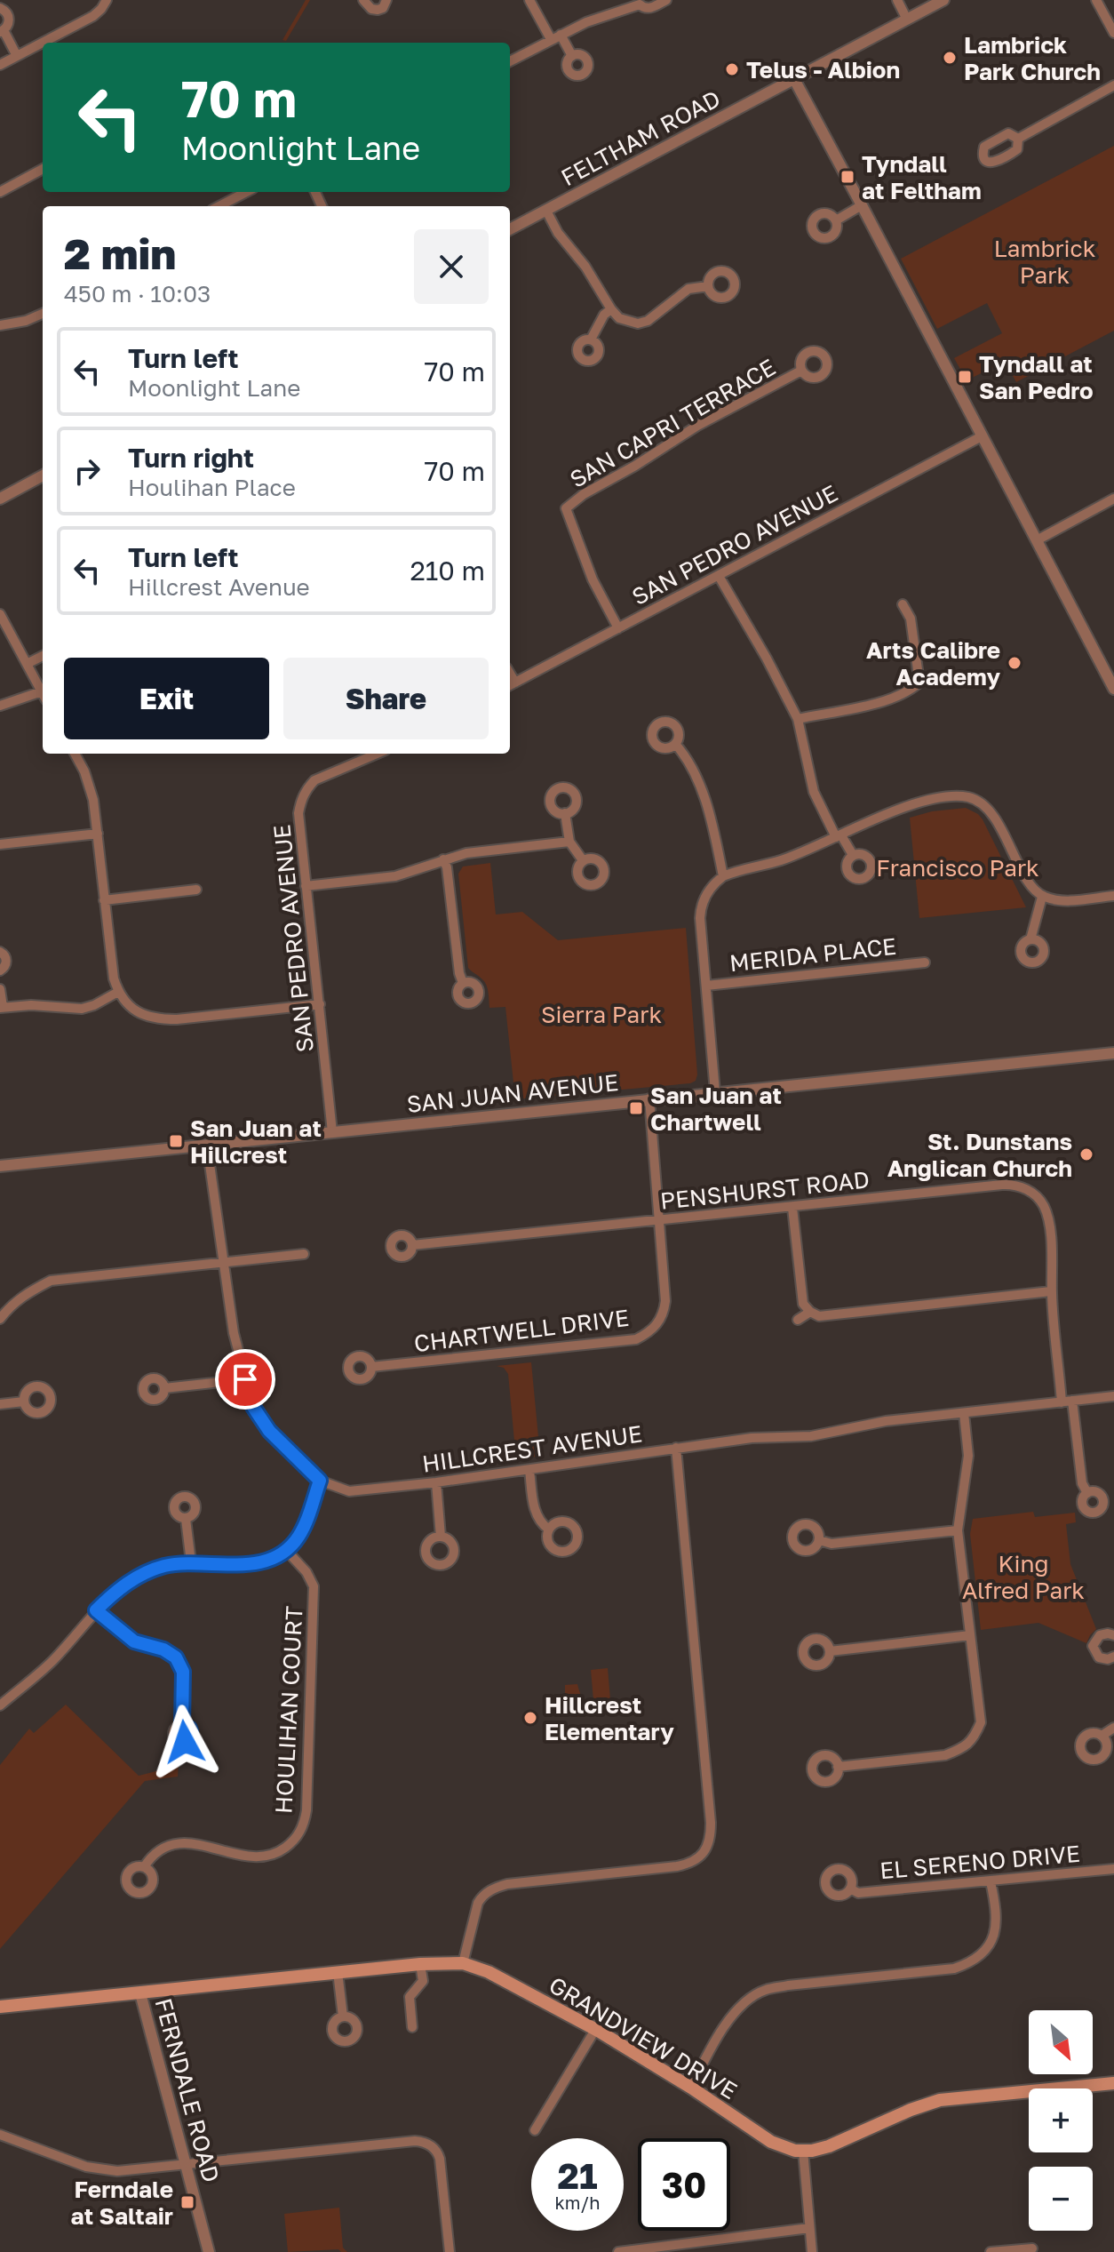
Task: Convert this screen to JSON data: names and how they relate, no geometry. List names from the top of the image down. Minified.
{"streets":{"main road":["GRANDVIEW DRIVE","FERNDALE ROAD"],"street":["FELTHAM ROAD","SAN CAPRI TERRACE","SAN PEDRO AVENUE","MERIDA PLACE","SAN JUAN AVENUE","PENSHURST ROAD","CHARTWELL DRIVE","HILLCREST AVENUE","HOULIHAN COURT","EL SERENO DRIVE"]},"crossings":[["SAN CAPRI TERRACE","SAN PEDRO AVENUE"],["SAN PEDRO AVENUE","SAN JUAN AVENUE"],["SAN JUAN AVENUE","CHARTWELL DRIVE"],["SAN JUAN AVENUE","HILLCREST AVENUE"],["PENSHURST ROAD","CHARTWELL DRIVE"],["PENSHURST ROAD","HILLCREST AVENUE"],["GRANDVIEW DRIVE","FERNDALE ROAD"]],"parks":["Lambrick Park","Francisco Park","Sierra Park","King Alfred Park"],"places":{"other":["Lambrick Park Church","Telus - Albion","Arts Calibre Academy","St. Dunstans Anglican Church","Hillcrest Elementary"],"transit":["Tyndall at Feltham","Tyndall at San Pedro","San Juan at Chartwell","San Juan at Hillcrest","Ferndale at Saltair"]},"north":"bottom right","page":{"turn":["70 m","Moonlight Lane"],"heading":["2 min","450 m · 10:03"],"list":[{"name":"Turn left","note":"Moonlight Lane","value":"70 m"},{"name":"Turn right","note":"Houlihan Place","value":"70 m"},{"name":"Turn left","note":"Hillcrest Avenue","value":"210 m"}],"buttons":["Exit","Share"],"map_buttons":["+","−"],"speed":"21 km/h","limit":"30"}}
